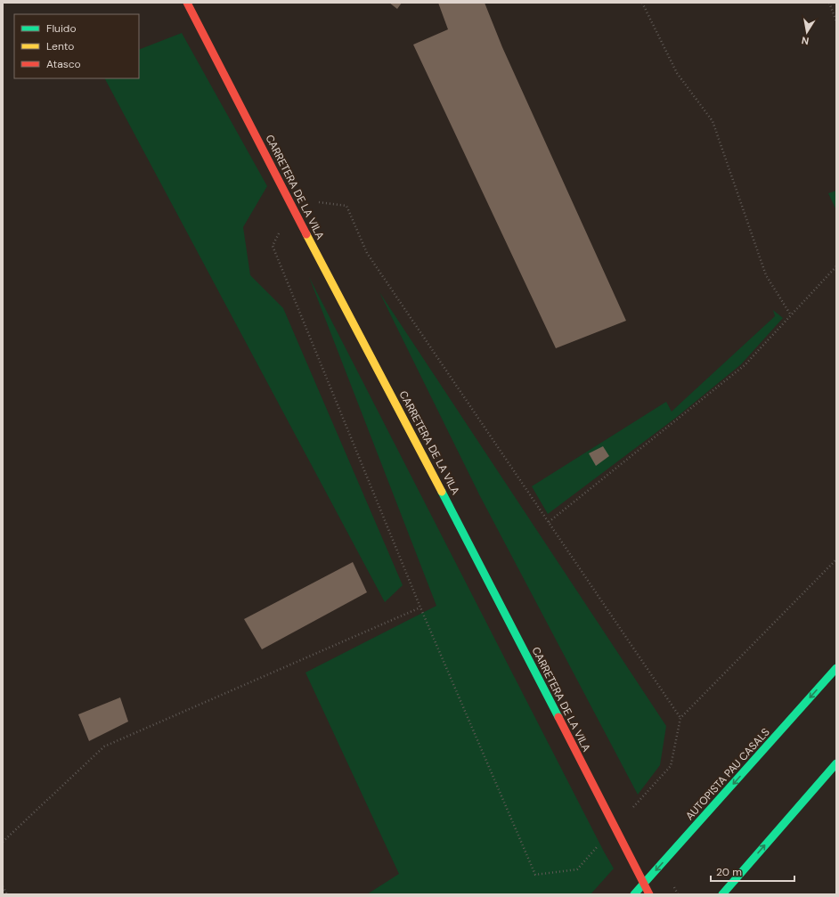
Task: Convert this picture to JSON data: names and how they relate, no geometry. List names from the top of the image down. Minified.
{"streets":{"main road":["CARRETERA DE LA VILA","AUTOPISTA PAU CASALS"]},"legend":["Fluido","Lento","Atasco"],"scale_bar":"20 m","north":"bottom"}
